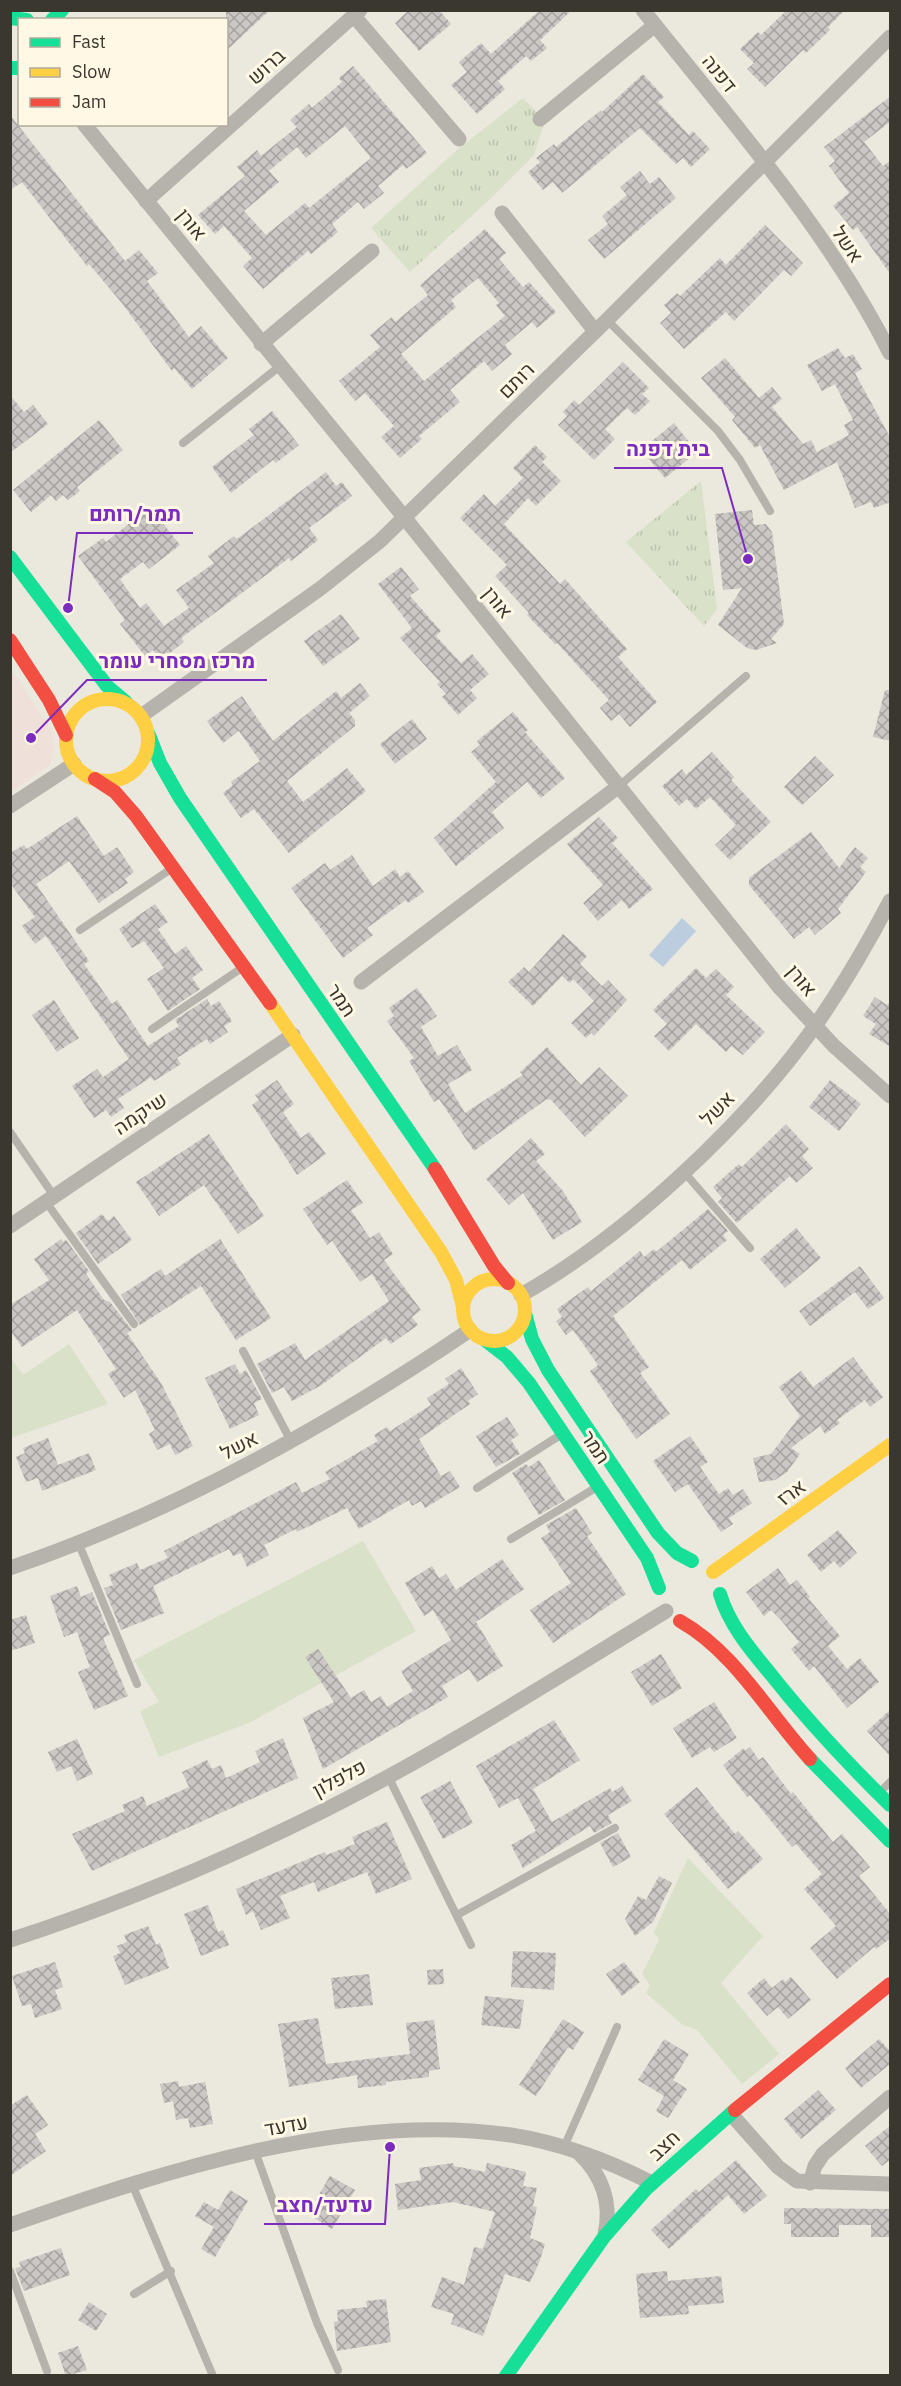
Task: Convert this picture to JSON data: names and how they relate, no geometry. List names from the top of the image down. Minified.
{"streets":{"street":["ברוש","דפנה","אורן","אשל","רותם","תמר","שיקמה","ארז","פלפלון","עדעד","חצב"]},"crossings":[["ברוש","אורן"],["דפנה","אשל"],["דפנה","רותם"],["אורן","אשל"],["אורן","רותם"],["אשל","רותם"],["אשל","תמר"],["רותם","תמר"],["תמר","ארז"],["תמר","פלפלון"],["ארז","פלפלון"],["עדעד","חצב"]],"places":["בית דפנה","תמר/רותם","מרכז מסחרי עומר","עדעד/חצב"],"legend":["Fast","Slow","Jam"]}
